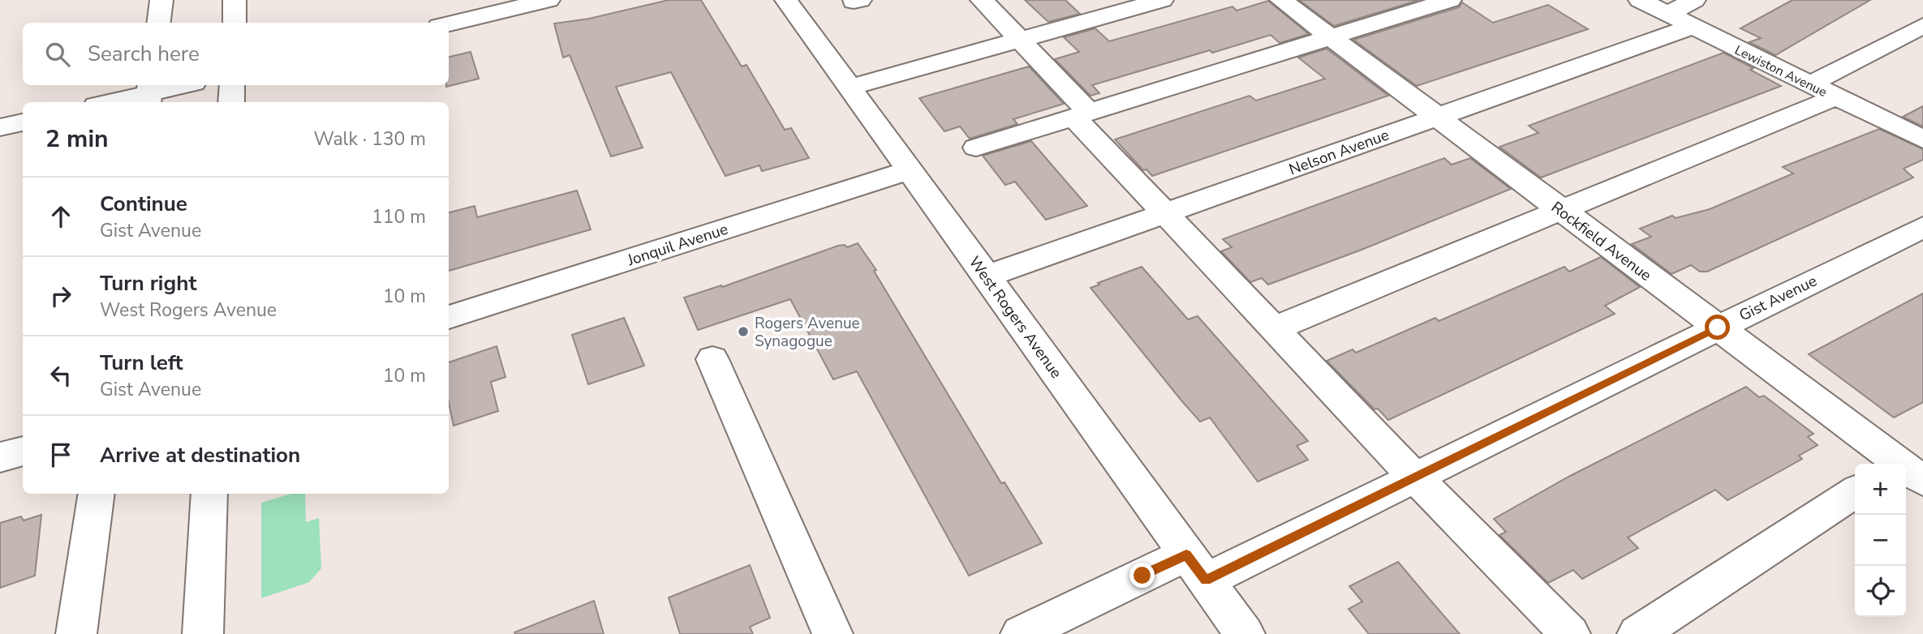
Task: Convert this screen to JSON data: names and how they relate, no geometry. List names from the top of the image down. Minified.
{"streets":{"street":["Lewiston Avenue","Nelson Avenue","Rockfield Avenue","Jonquil Avenue","Gist Avenue","West Rogers Avenue"]},"crossings":[["Lewiston Avenue","Nelson Avenue"],["Nelson Avenue","Rockfield Avenue"],["Nelson Avenue","West Rogers Avenue"],["Rockfield Avenue","Gist Avenue"],["Jonquil Avenue","West Rogers Avenue"],["Gist Avenue","West Rogers Avenue"]],"places":["Rogers Avenue Synagogue"],"page":{"search":"Search here","heading":["2 min","Walk · 130 m"],"list":[["Continue","Gist Avenue","110 m"],["Turn right","West Rogers Avenue","10 m"],["Turn left","Gist Avenue","10 m"],"Arrive at destination"],"map_buttons":["+","−"]}}
